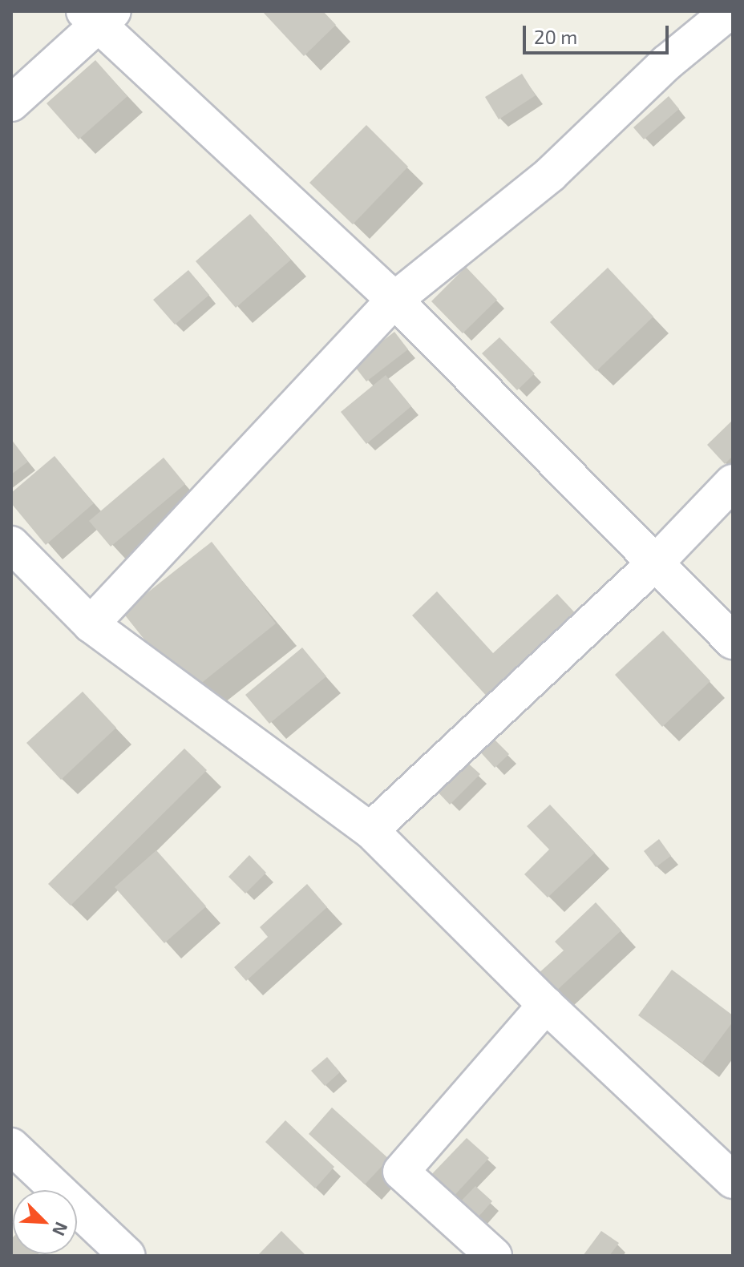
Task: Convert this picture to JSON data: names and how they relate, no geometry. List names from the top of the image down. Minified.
{"scale_bar":"20 m","north":"bottom right"}
